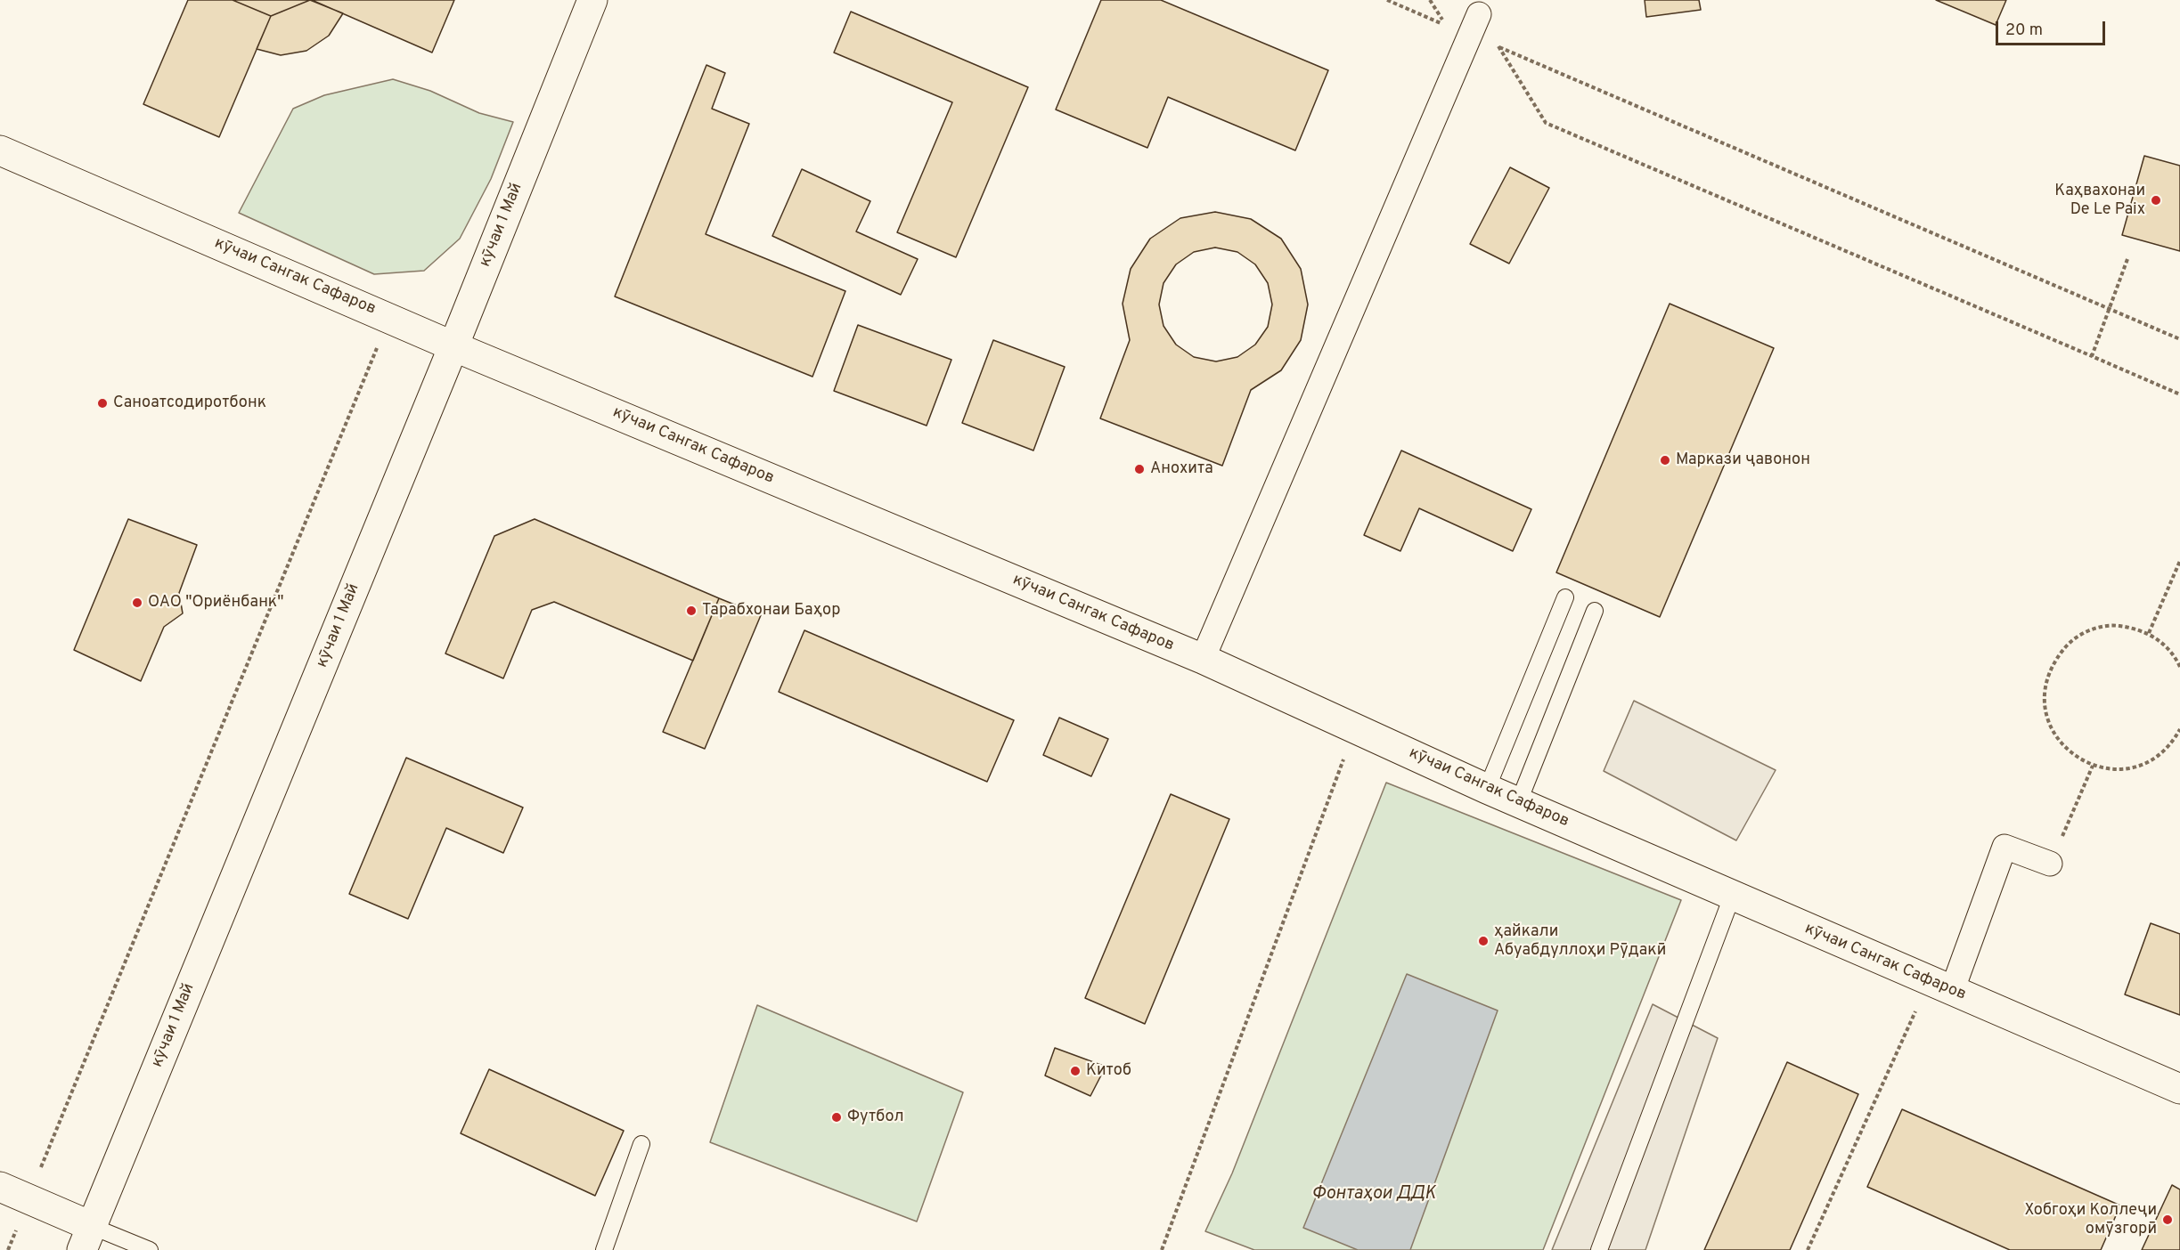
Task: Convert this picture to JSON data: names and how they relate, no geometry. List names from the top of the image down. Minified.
{"streets":{"street":["кӯчаи 1 Май","кӯчаи Сангак Сафаров"]},"crossings":[["кӯчаи 1 Май","кӯчаи Сангак Сафаров"]],"water":["Фонтаҳои ДДК"],"places":["Каҳвахонаи De Le Paix","Саноатсодиротбонк","Маркази ҷавонон","Анохита","ОАО \"Ориёнбанк\"","Тарабхонаи Баҳор","ҳайкали Абуабдуллоҳи Рӯдакӣ","Китоб","Футбол","Хобгоҳи Коллеҷи омӯзгорӣ"],"scale_bar":"20 m"}
